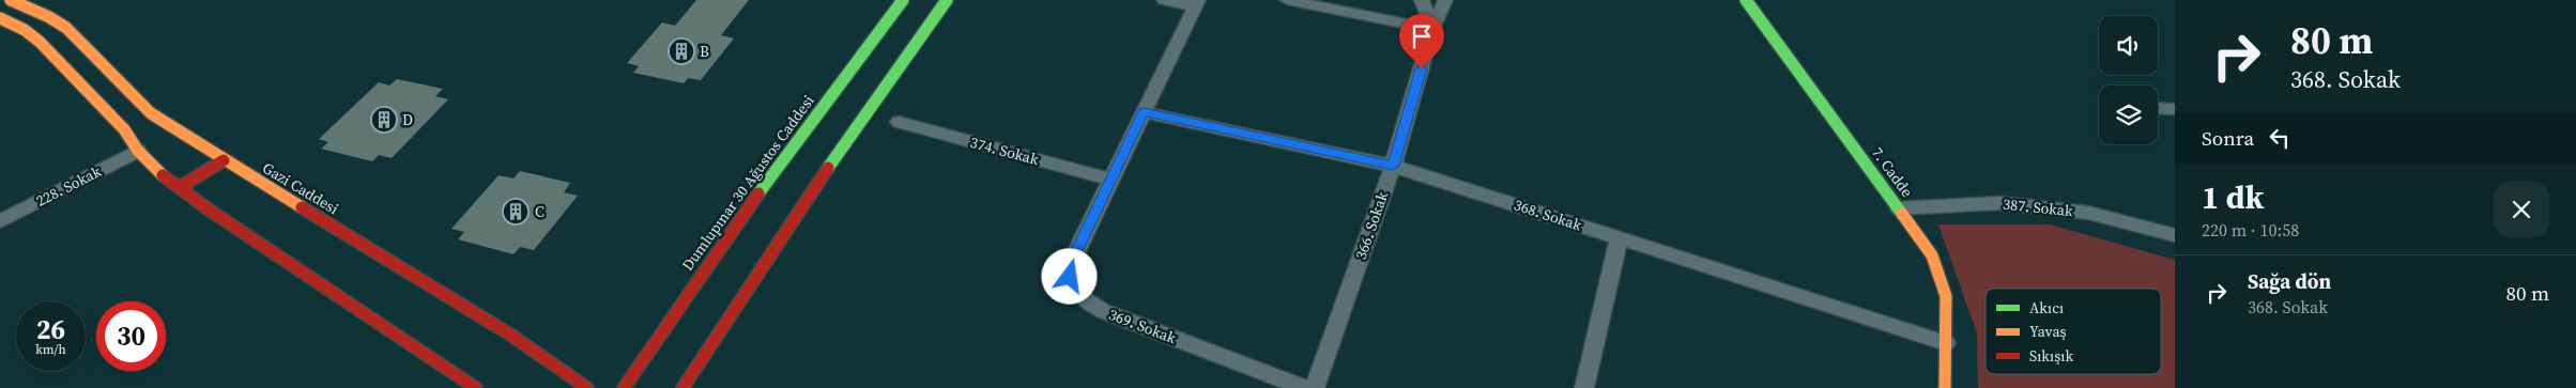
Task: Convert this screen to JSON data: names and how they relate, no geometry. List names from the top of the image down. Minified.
{"streets":{"main road":["7. Cadde","Dumlupınar 30 Ağustos Caddesi","Gazi Caddesi"],"street":["374. Sokak","228. Sokak","387. Sokak","368. Sokak","366. Sokak","369. Sokak"]},"crossings":[["374. Sokak","369. Sokak"],["7. Cadde","387. Sokak"],["7. Cadde","368. Sokak"],["368. Sokak","366. Sokak"],["368. Sokak","369. Sokak"]],"places":{"building":["B","D","C"]},"legend":["Akıcı","Yavaş","Sıkışık"],"page":{"turn":["80 m","368. Sokak"],"then":"Sonra","heading":["1 dk","220 m · 10:58"],"list":[{"name":"Sağa dön","note":"368. Sokak","value":"80 m"}],"speed":"26 km/h","limit":"30"}}
